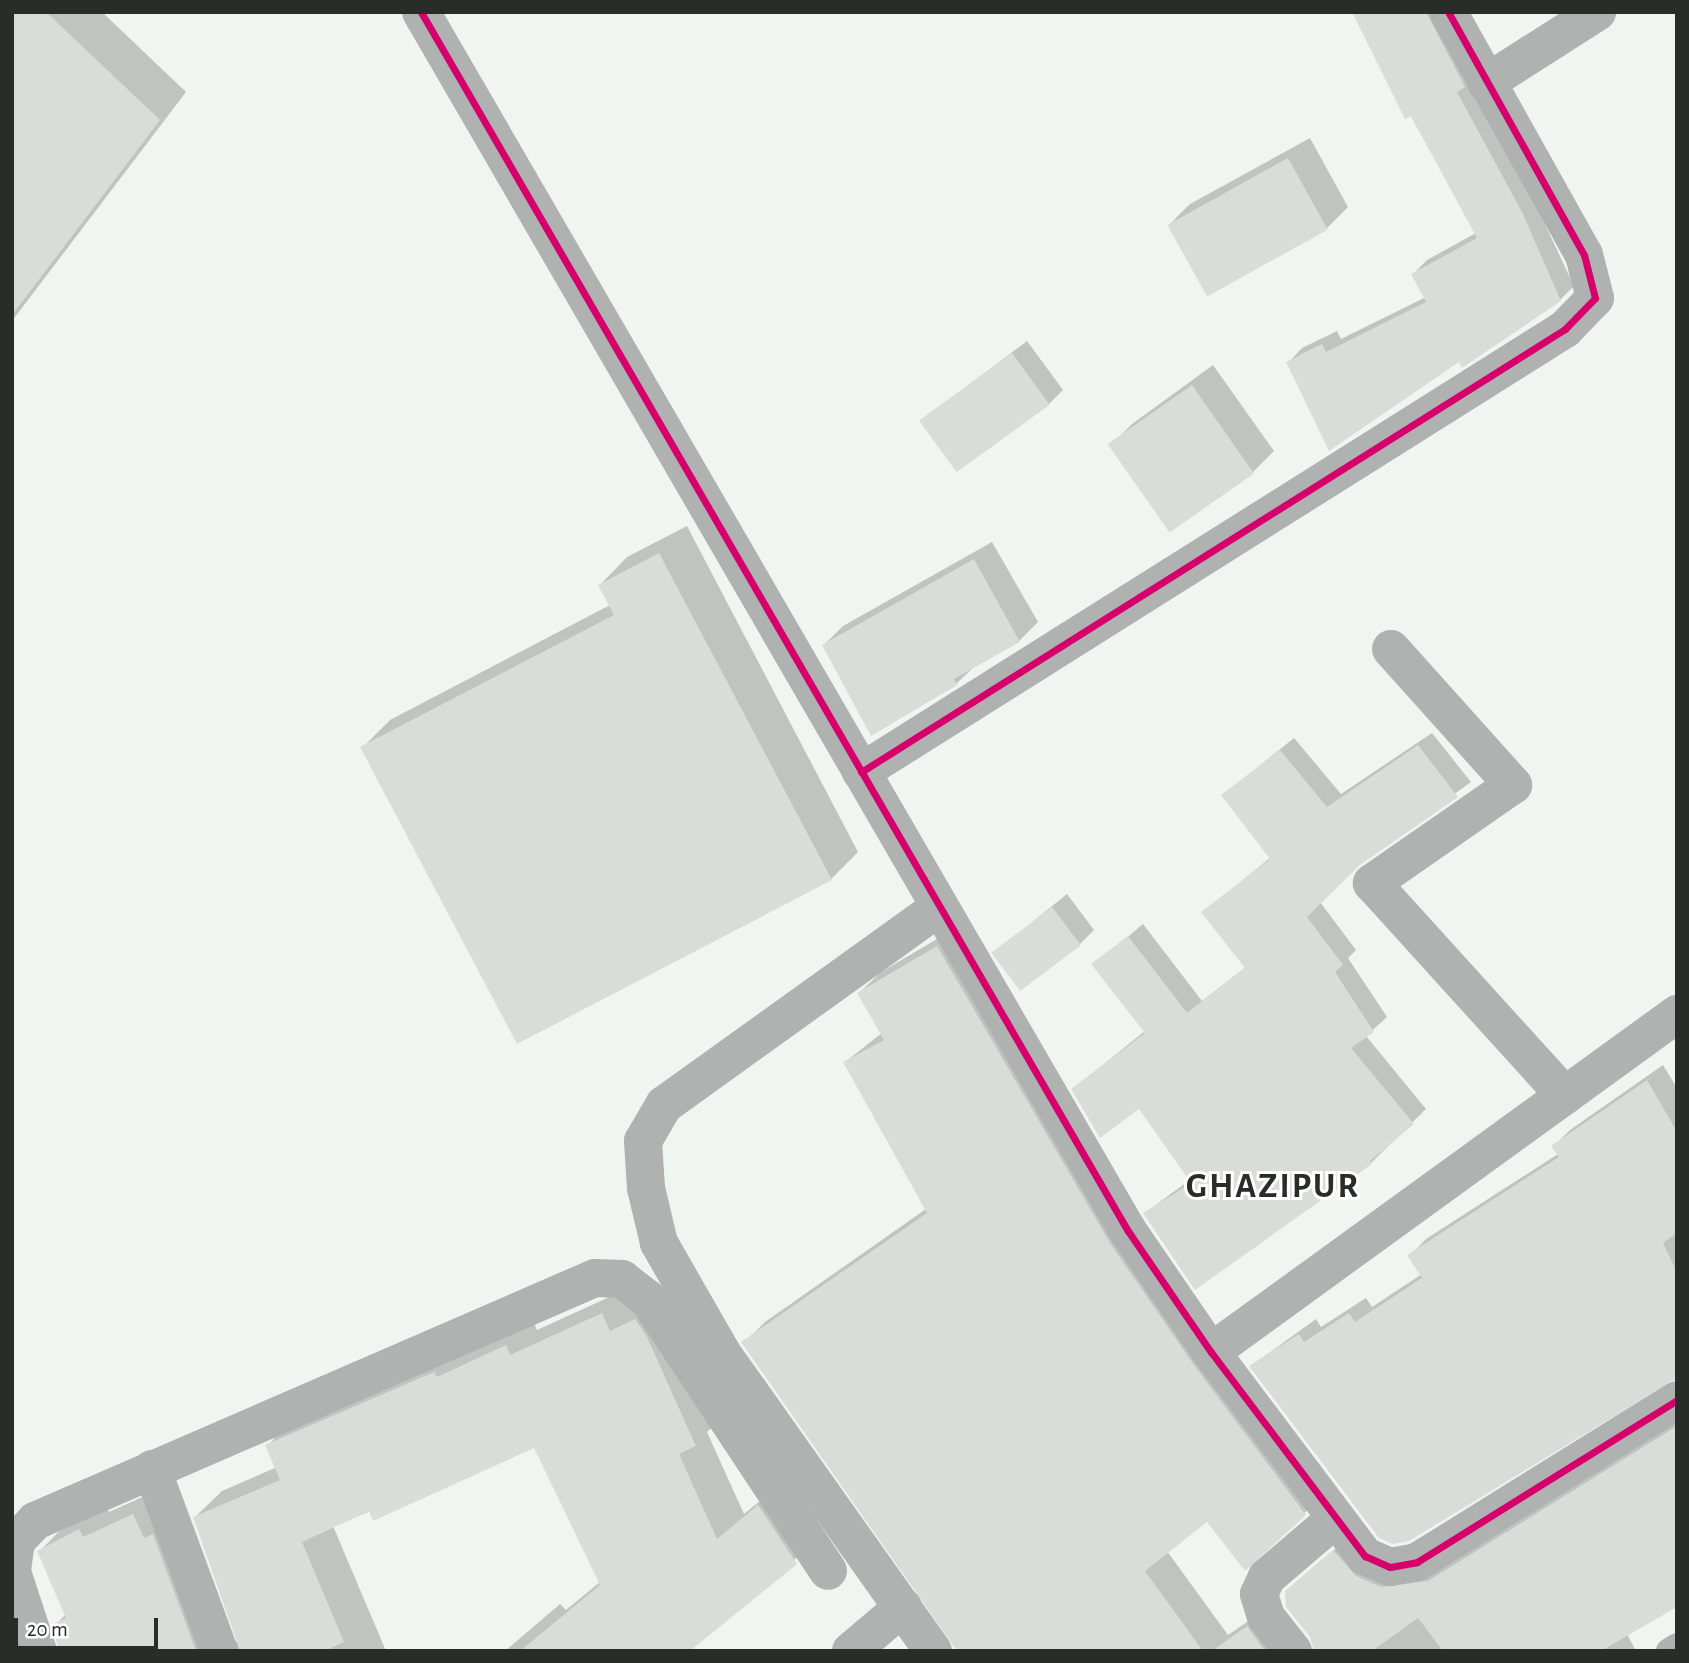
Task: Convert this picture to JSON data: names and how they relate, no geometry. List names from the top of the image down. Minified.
{"districts":["GHAZIPUR"],"scale_bar":"20 m"}
